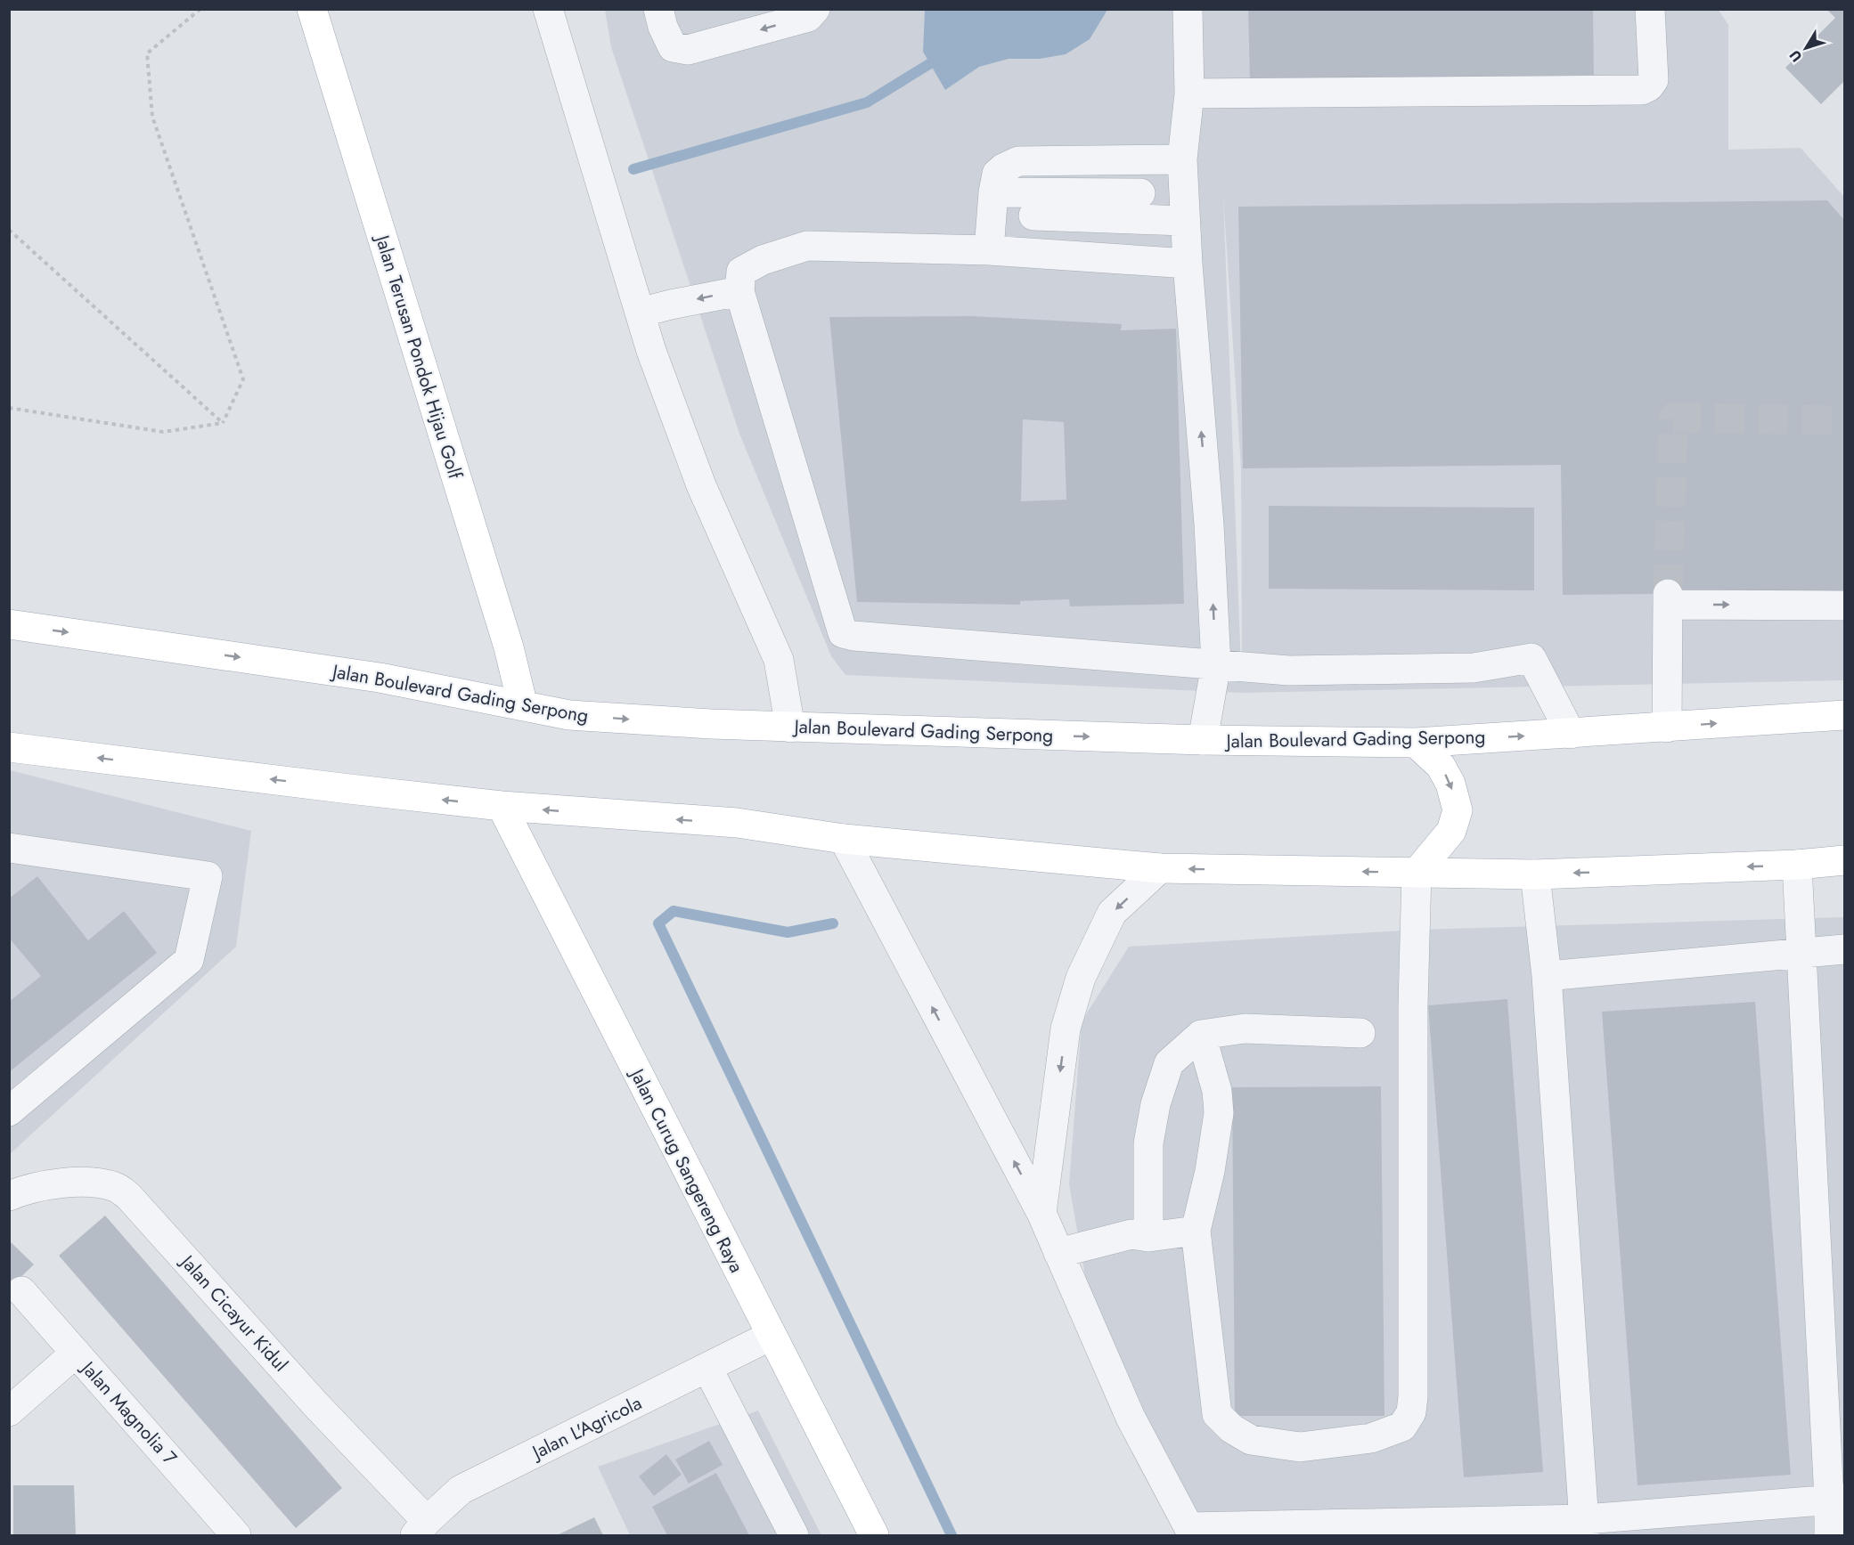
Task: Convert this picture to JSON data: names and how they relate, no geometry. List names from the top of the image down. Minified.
{"streets":{"main road":["Jalan Terusan Pondok Hijau Golf","Jalan Boulevard Gading Serpong","Jalan Curug Sangereng Raya"],"street":["Jalan Cicayur Kidul","Jalan Magnolia 7","Jalan L'Agricola"]},"crossings":[["Jalan Terusan Pondok Hijau Golf","Jalan Boulevard Gading Serpong"],["Jalan Curug Sangereng Raya","Jalan L'Agricola"],["Jalan Cicayur Kidul","Jalan L'Agricola"]],"north":"bottom left"}
